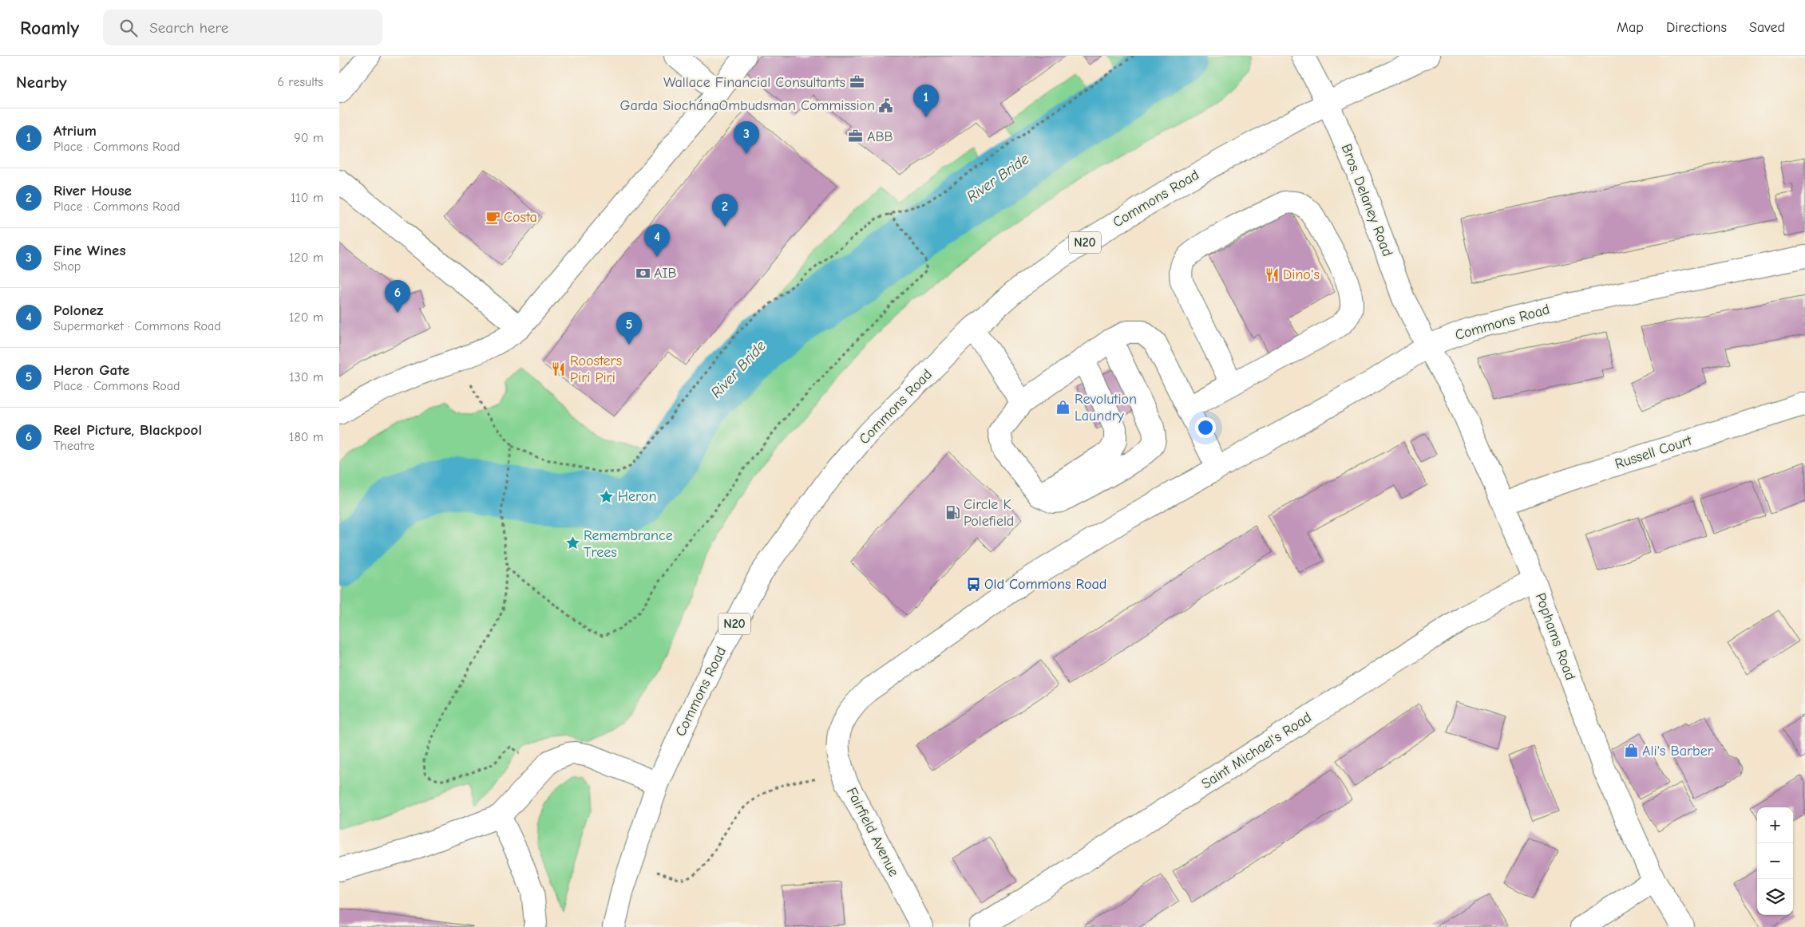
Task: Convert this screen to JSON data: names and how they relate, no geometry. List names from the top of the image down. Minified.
{"streets":{"main road":["Commons Road","Bros. Delaney Road","N20","Russell Court","Pophams Road","Saint Michael's Road","Fairfield Avenue"]},"crossings":[["Commons Road","Bros. Delaney Road"],["Commons Road","Pophams Road"],["Commons Road","Fairfield Avenue"],["Bros. Delaney Road","Pophams Road"],["Russell Court","Pophams Road"],["Pophams Road","Saint Michael's Road"]],"water":["River Bride"],"places":{"office":["Wallace Financial Consultants","ABB"],"public building":["Garda SiochánaOmbudsman Commission"],"cafe":["Costa"],"bank":["AIB"],"restaurant":["Dino's","Roosters Piri Piri"],"shop":["Revolution Laundry","Ali's Barber"],"place":["Heron","Remembrance Trees"],"fuel station":["Circle K Polefield"],"bus stop":["Old Commons Road"]},"page":{"header":"Roamly","search":"Search here","nav":["Map","Directions","Saved"],"heading":["Nearby","6 results"],"pins":["1","3","2","4","6","5"],"list":[{"mark":"1","name":"Atrium","note":"Place · Commons Road","value":"90 m"},{"mark":"2","name":"River House","note":"Place · Commons Road","value":"110 m"},{"mark":"3","name":"Fine Wines","note":"Shop","value":"120 m"},{"mark":"4","name":"Polonez","note":"Supermarket · Commons Road","value":"120 m"},{"mark":"5","name":"Heron Gate","note":"Place · Commons Road","value":"130 m"},{"mark":"6","name":"Reel Picture, Blackpool","note":"Theatre","value":"180 m"}],"map_buttons":["+","−"]}}
